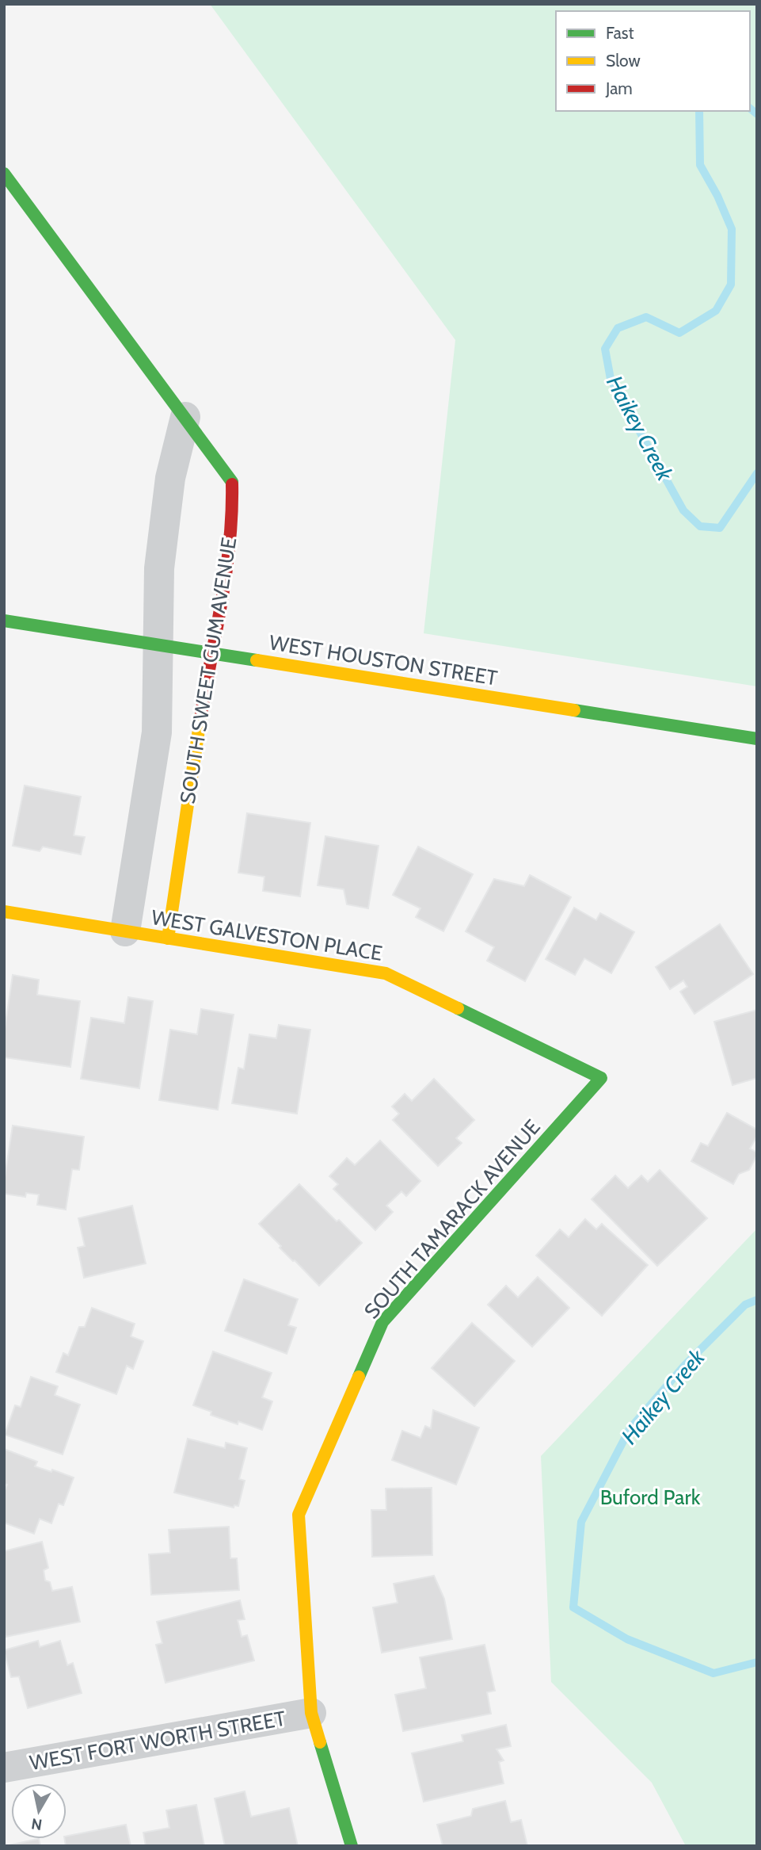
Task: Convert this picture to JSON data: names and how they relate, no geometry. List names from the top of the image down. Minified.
{"streets":{"street":["WEST HOUSTON STREET","SOUTH SWEET GUM AVENUE","WEST GALVESTON PLACE","SOUTH TAMARACK AVENUE","WEST FORT WORTH STREET"]},"crossings":[["WEST HOUSTON STREET","SOUTH SWEET GUM AVENUE"],["SOUTH SWEET GUM AVENUE","WEST GALVESTON PLACE"],["WEST GALVESTON PLACE","SOUTH TAMARACK AVENUE"],["SOUTH TAMARACK AVENUE","WEST FORT WORTH STREET"]],"water":["Haikey Creek"],"parks":["Buford Park"],"legend":["Fast","Slow","Jam"],"north":"bottom"}
